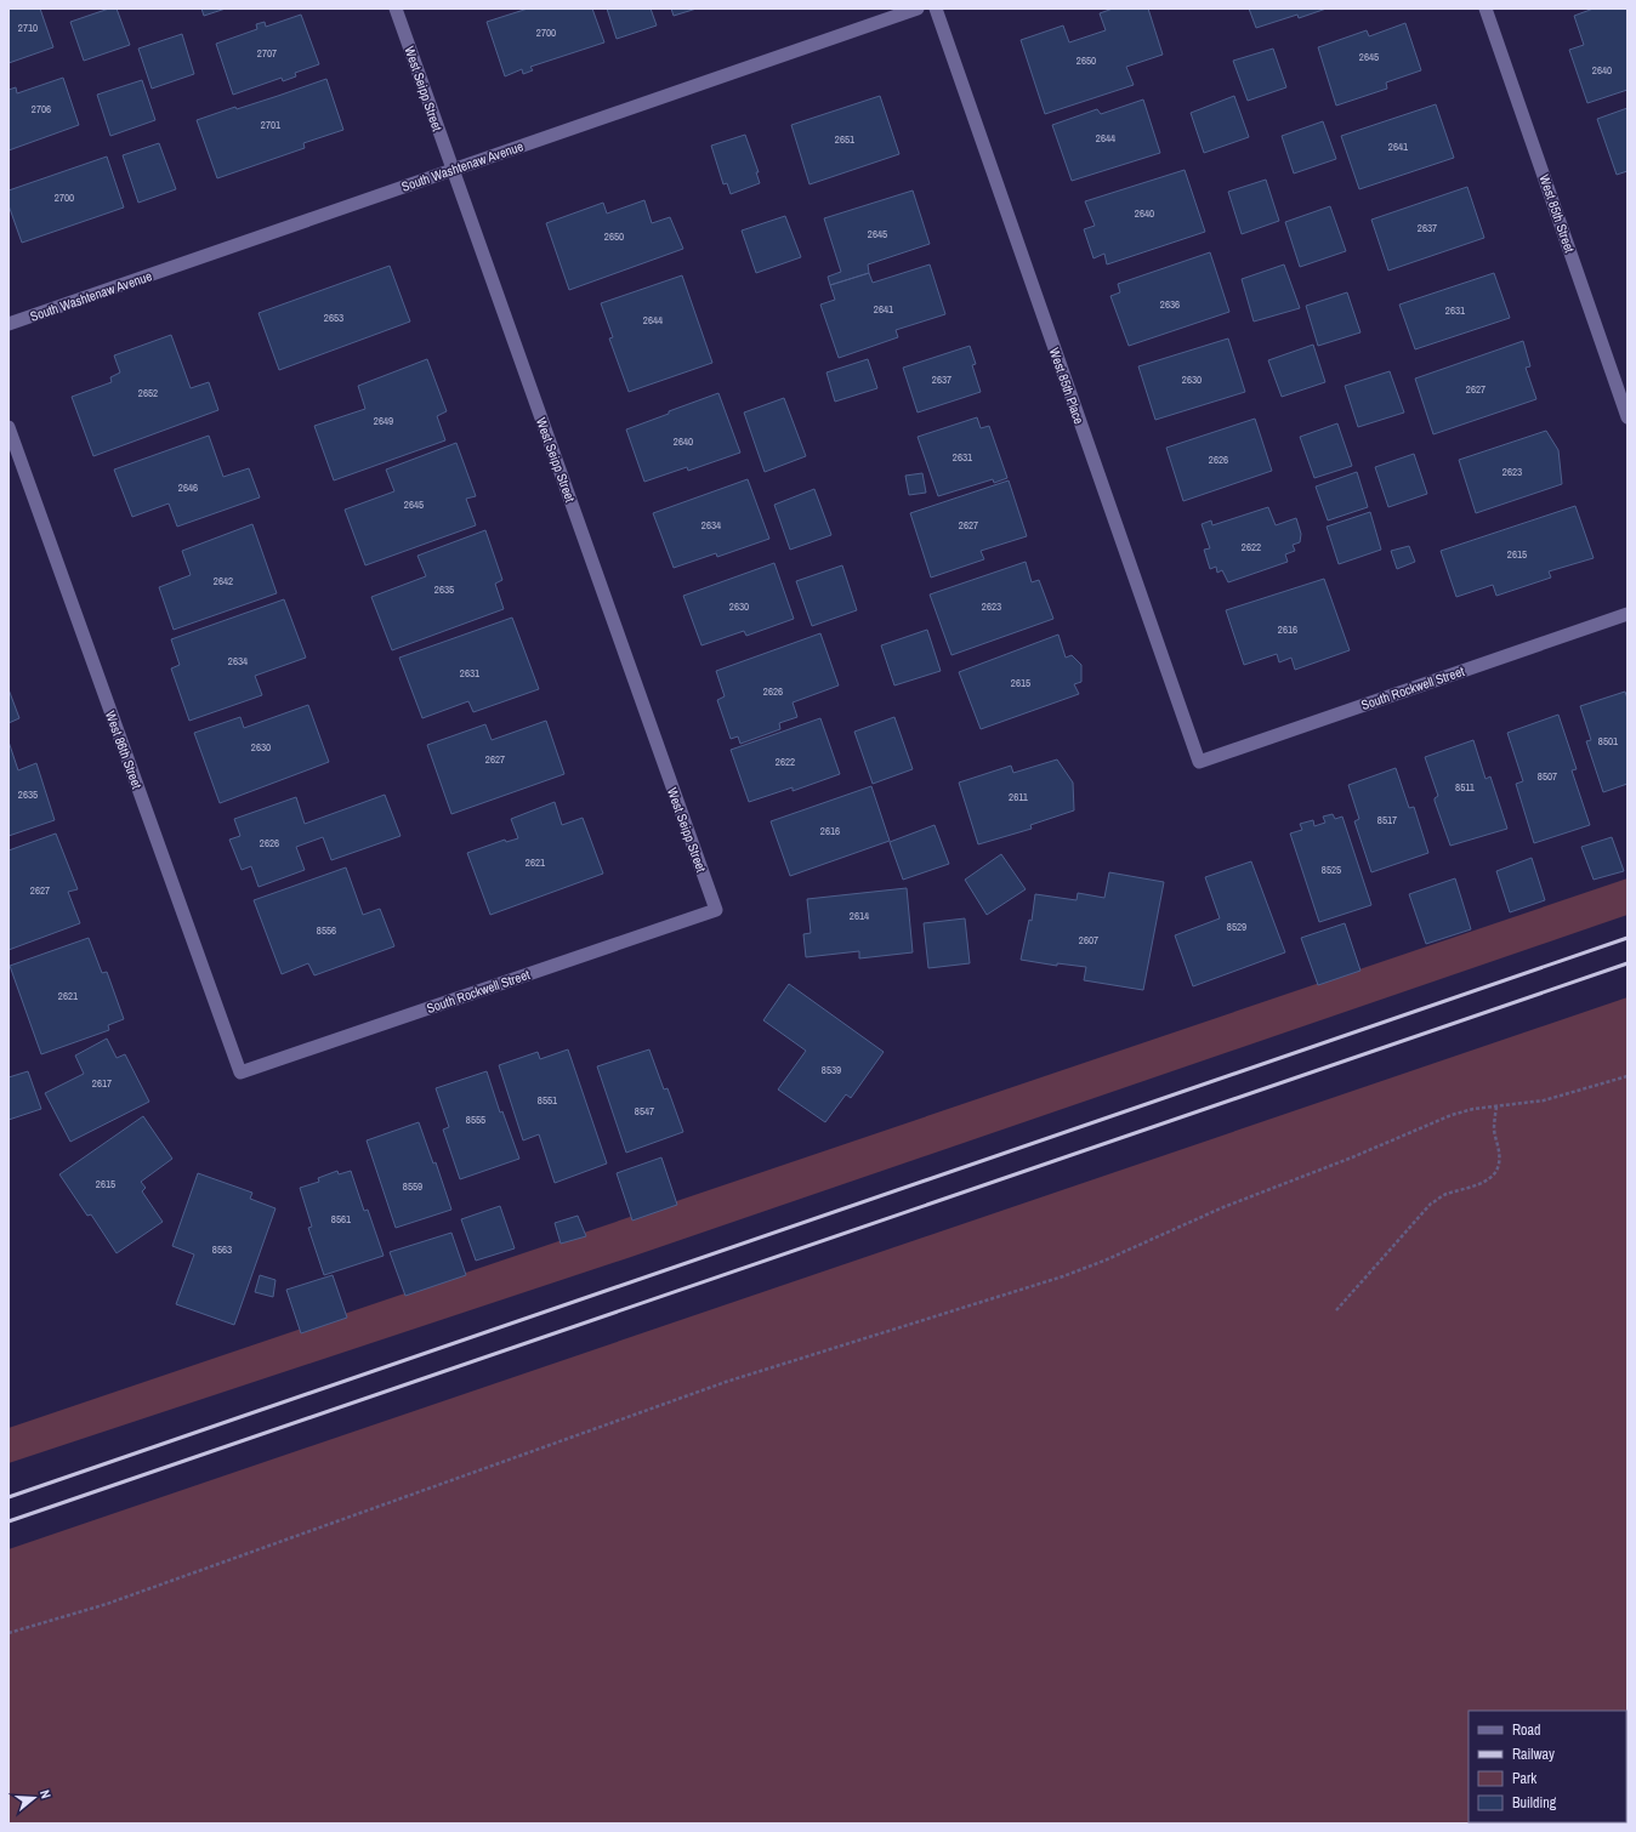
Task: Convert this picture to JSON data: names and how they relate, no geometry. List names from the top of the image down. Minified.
{"streets":{"street":["West Seipp Street","South Washtenaw Avenue","West 85th Street","West 85th Place","South Rockwell Street","West 86th Street"]},"crossings":[["West Seipp Street","South Washtenaw Avenue"],["West Seipp Street","South Rockwell Street"],["West 85th Place","South Rockwell Street"],["South Rockwell Street","West 86th Street"]],"house_numbers":["2710","2700","2707","2645","2650","2640","2706","2701","2644","2651","2641","2700","2640","2637","2645","2650","2636","2641","2631","2653","2644","2637","2630","2627","2652","2649","2640","2631","2626","2623","2646","2645","2634","2627","2622","2615","2642","2635","2630","2623","2616","2634","2631","2615","2626","8501","2630","2627","2622","8507","8511","2635","2611","8517","2616","2626","2621","8525","2627","2614","8529","8556","2607","2621","8539","2617","8551","8547","8555","2615","8559","8561","8563"],"legend":["Road","Railway","Park","Building"],"north":"right"}
